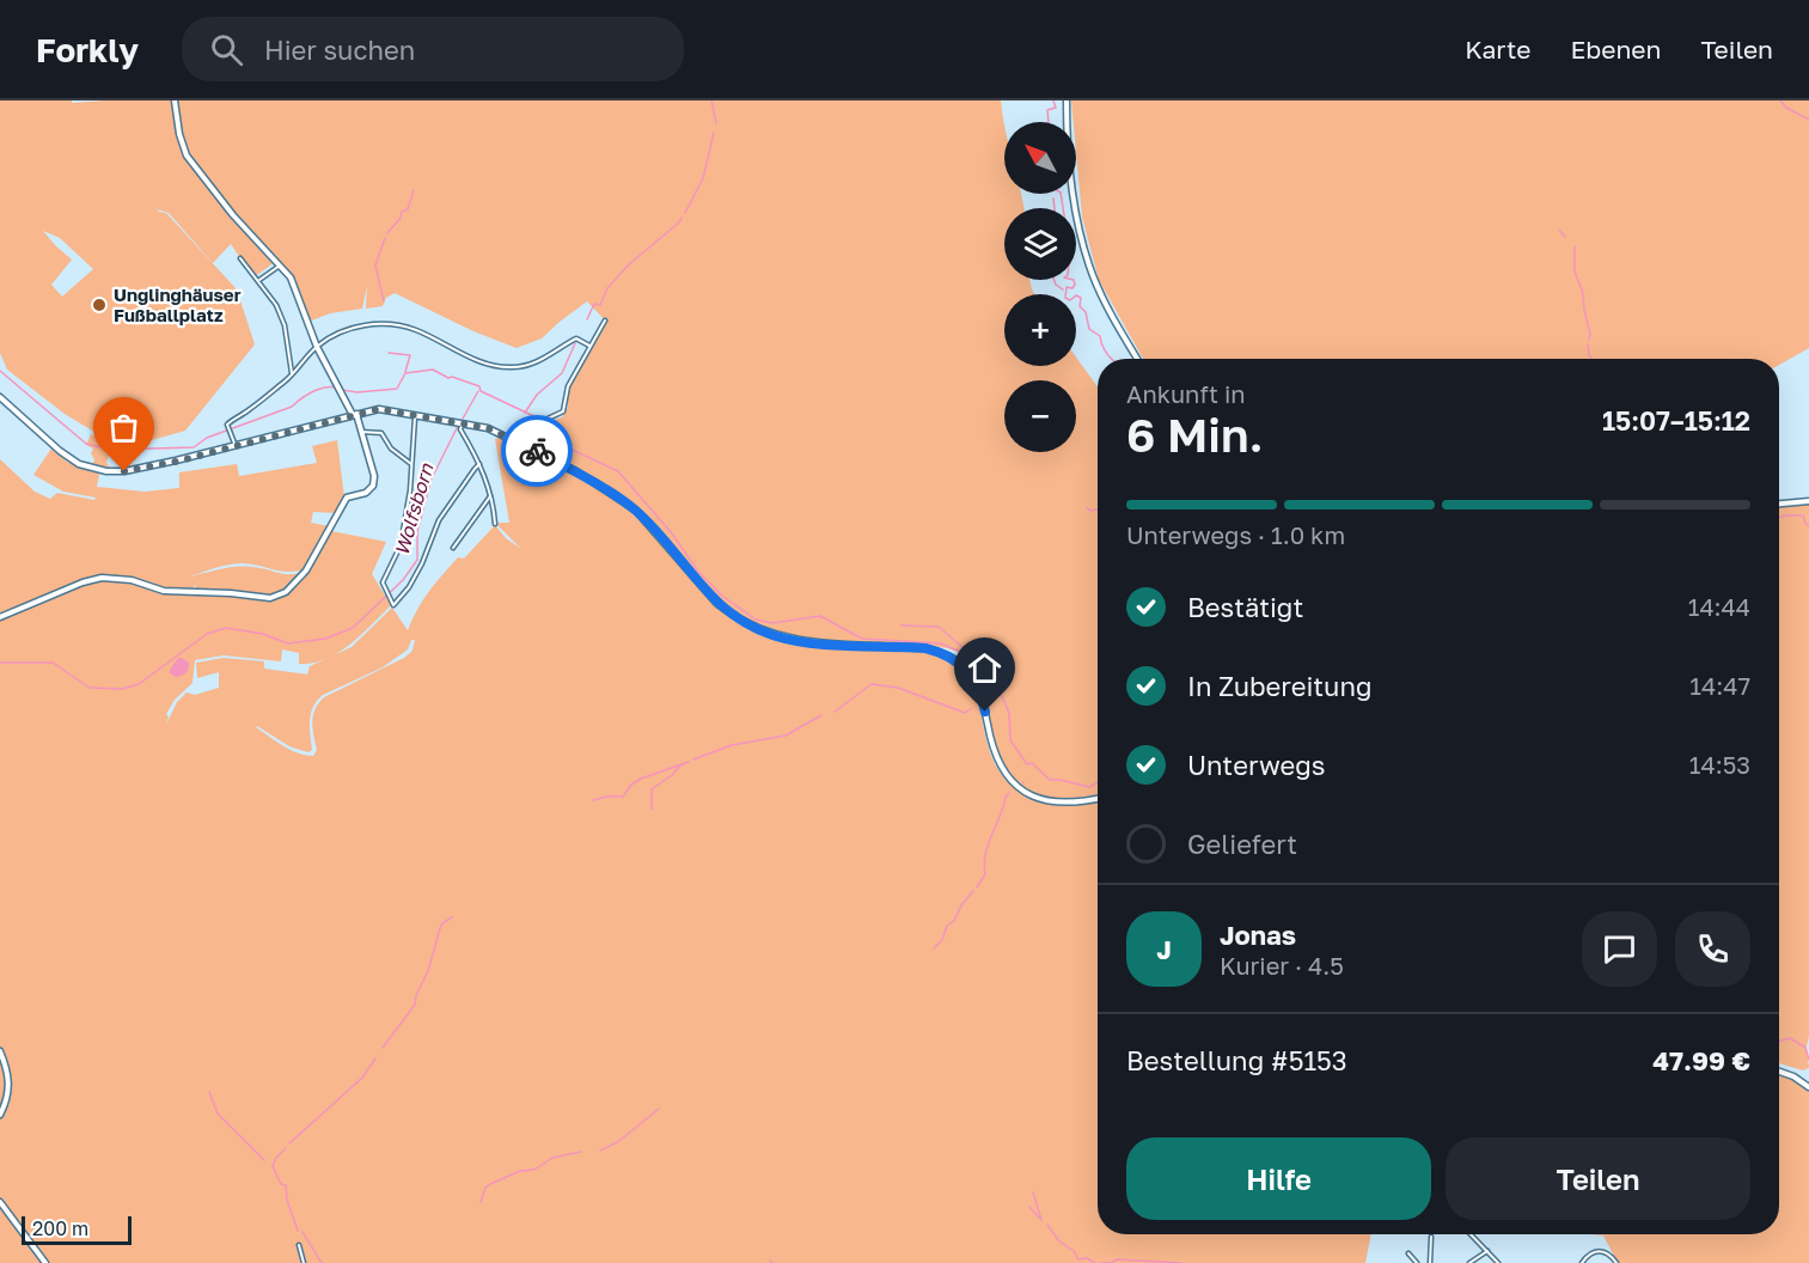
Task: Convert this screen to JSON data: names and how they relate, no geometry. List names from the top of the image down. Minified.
{"water":["Wolfsborn"],"places":["Unglinghäuser Fußballplatz"],"scale_bar":"200 m","north":"top left","page":{"header":"Forkly","search":"Hier suchen","nav":["Karte","Ebenen","Teilen"],"map_buttons":["+","−"],"heading":["6 Min.","Ankunft in","15:07–15:12"],"panel":["Jonas","Kurier · 4.5","Bestellung #5153","47.99 €"],"bar":"Unterwegs · 1.0 km","list":[["Bestätigt","14:44"],["In Zubereitung","14:47"],["Unterwegs","14:53"],"Geliefert"],"round":"J","buttons":["Hilfe","Teilen"],"scale":"200 m"}}
